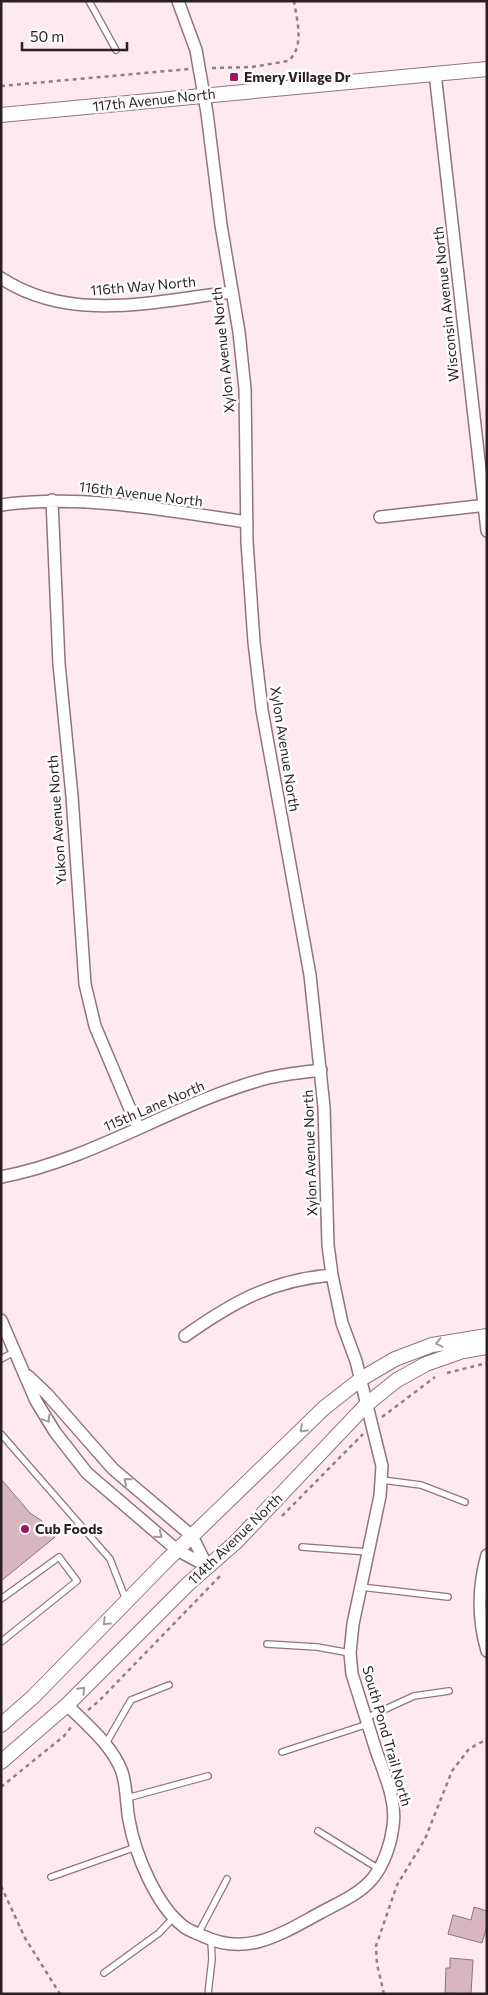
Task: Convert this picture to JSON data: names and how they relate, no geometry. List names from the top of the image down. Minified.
{"streets":{"street":["117th Avenue North","116th Way North","Wisconsin Avenue North","Xylon Avenue North","116th Avenue North","Yukon Avenue North","115th Lane North","114th Avenue North","South Pond Trail North"]},"crossings":[["117th Avenue North","Wisconsin Avenue North"],["117th Avenue North","Xylon Avenue North"],["116th Way North","Xylon Avenue North"],["Xylon Avenue North","116th Avenue North"],["Xylon Avenue North","115th Lane North"],["Xylon Avenue North","114th Avenue North"],["Xylon Avenue North","South Pond Trail North"],["116th Avenue North","Yukon Avenue North"],["Yukon Avenue North","115th Lane North"],["114th Avenue North","South Pond Trail North"]],"places":{"transit":["Emery Village Dr"],"other":["Cub Foods"]},"scale_bar":"50 m"}
